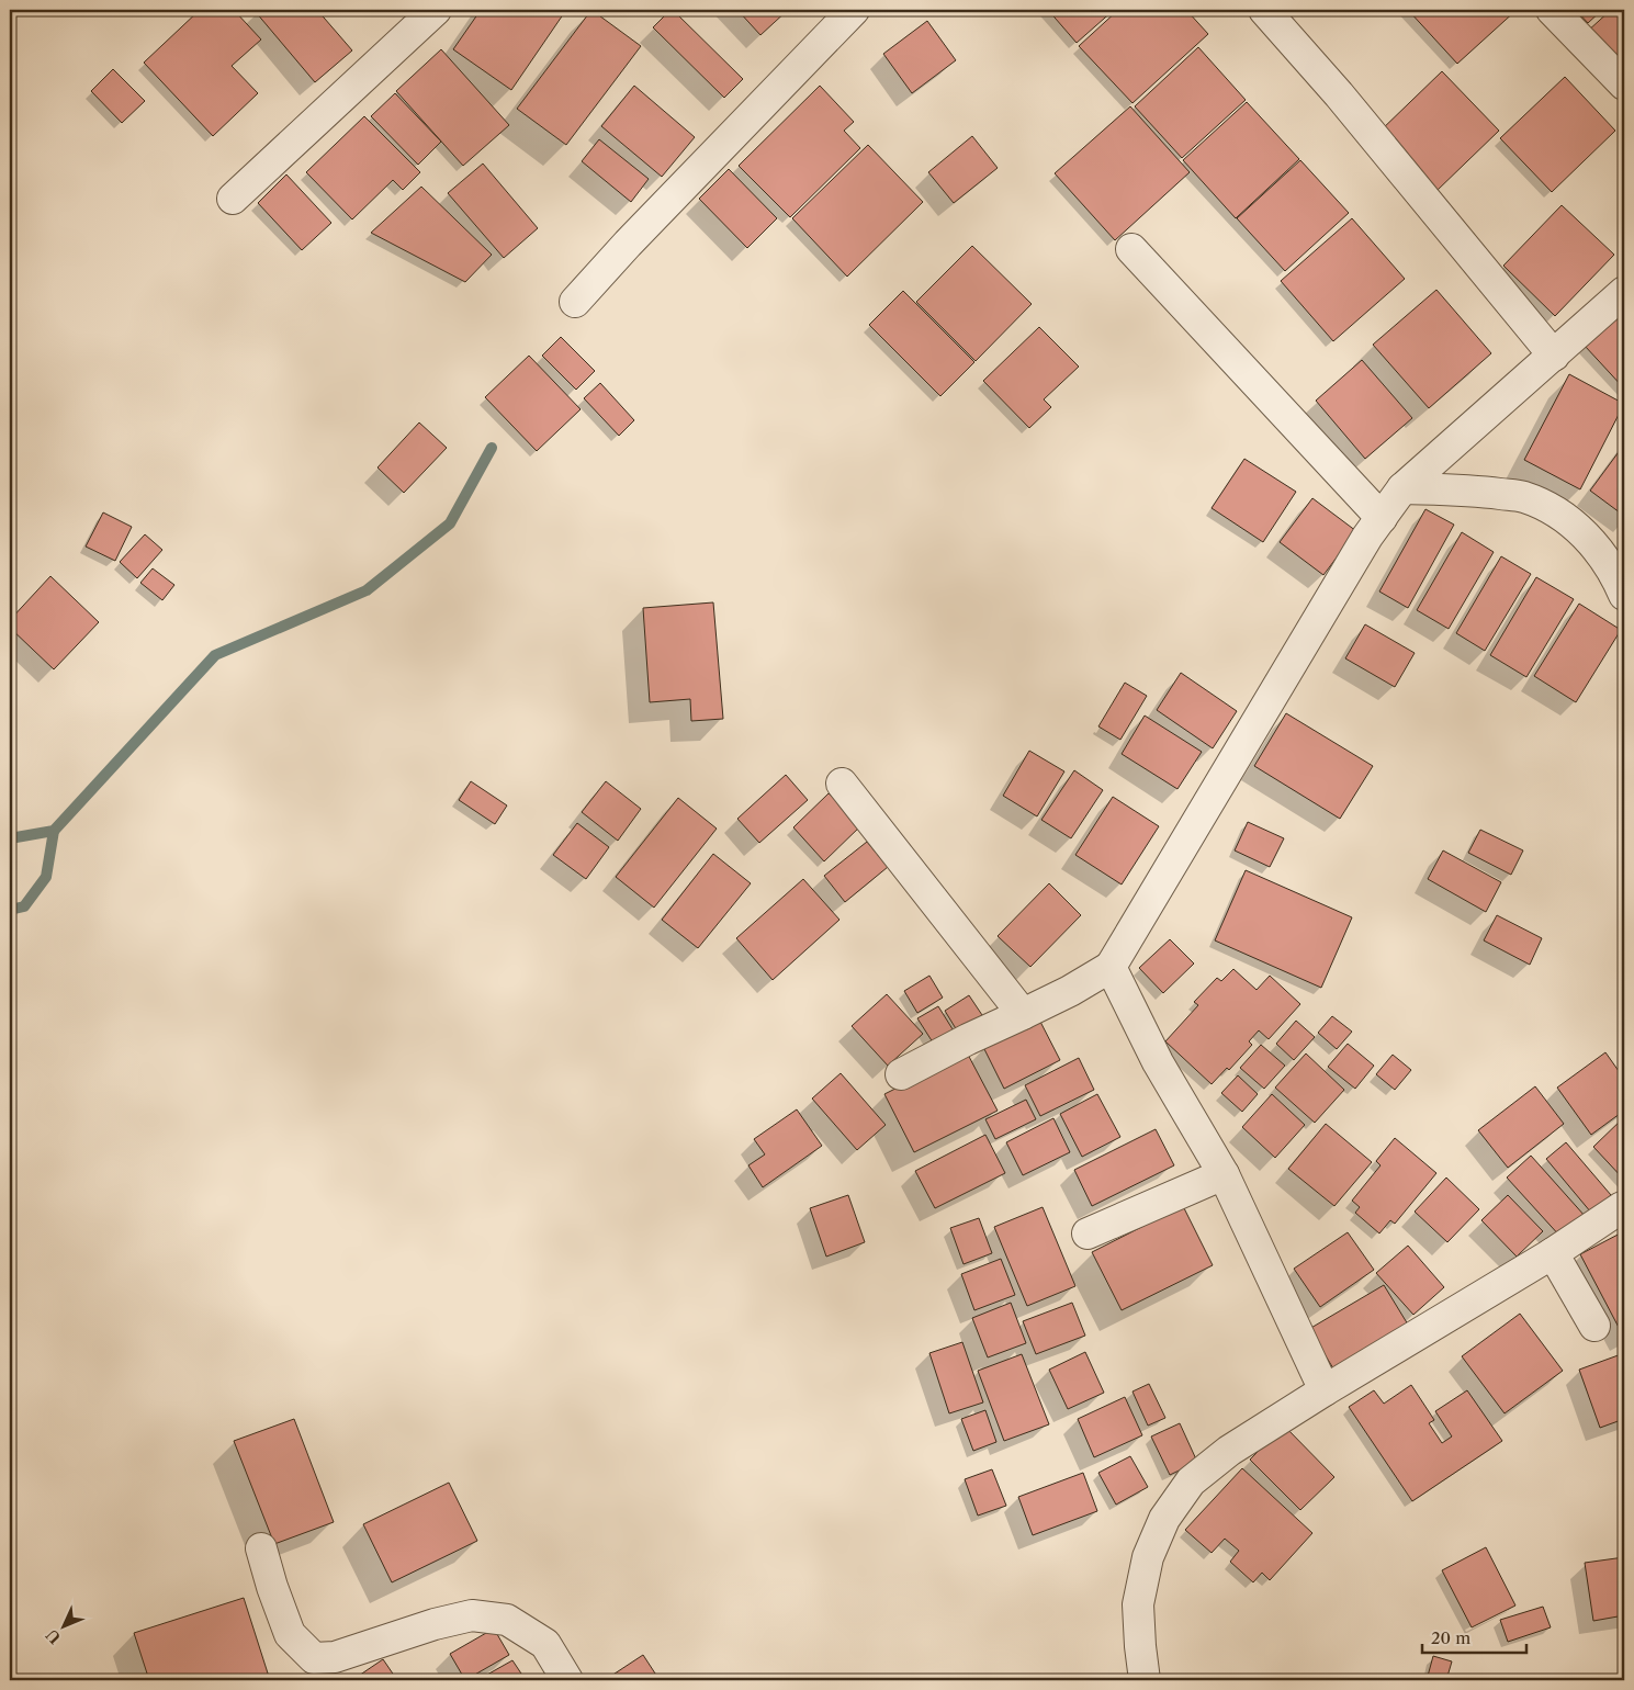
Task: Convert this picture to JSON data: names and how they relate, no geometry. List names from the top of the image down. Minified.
{"scale_bar":"20 m","north":"bottom left"}
